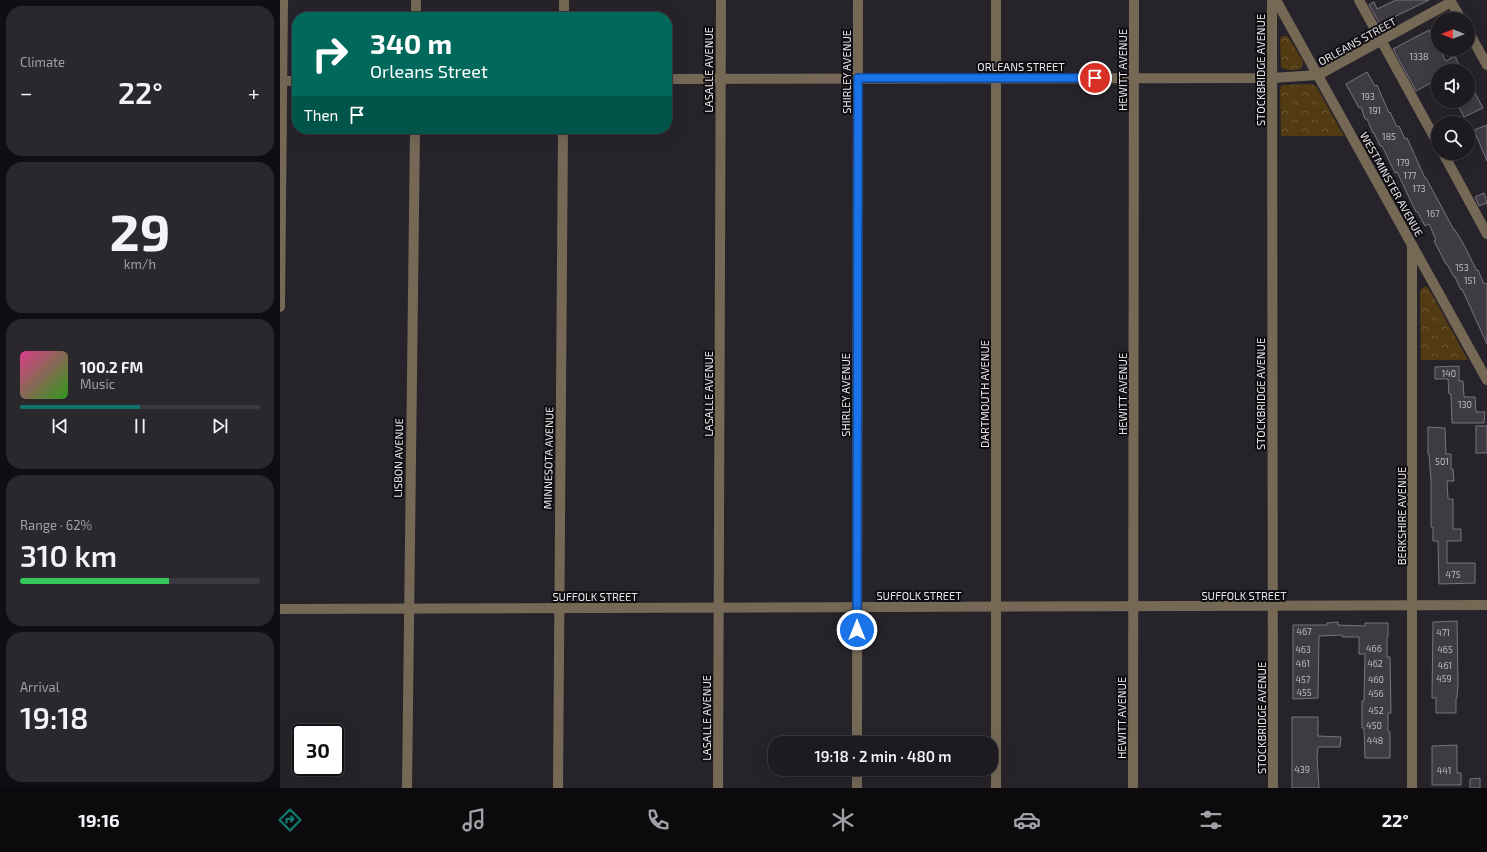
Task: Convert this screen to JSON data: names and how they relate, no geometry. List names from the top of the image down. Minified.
{"streets":{"street":["ORLEANS STREET","LASALLE AVENUE","HEWITT AVENUE","STOCKBRIDGE AVENUE","SHIRLEY AVENUE","WESTMINSTER AVENUE","DARTMOUTH AVENUE","LISBON AVENUE","MINNESOTA AVENUE","BERKSHIRE AVENUE","SUFFOLK STREET"]},"crossings":[["ORLEANS STREET","LASALLE AVENUE"],["ORLEANS STREET","HEWITT AVENUE"],["ORLEANS STREET","STOCKBRIDGE AVENUE"],["ORLEANS STREET","SHIRLEY AVENUE"],["ORLEANS STREET","WESTMINSTER AVENUE"],["ORLEANS STREET","DARTMOUTH AVENUE"],["LASALLE AVENUE","SUFFOLK STREET"],["HEWITT AVENUE","SUFFOLK STREET"],["STOCKBRIDGE AVENUE","SUFFOLK STREET"],["SHIRLEY AVENUE","SUFFOLK STREET"],["WESTMINSTER AVENUE","BERKSHIRE AVENUE"],["DARTMOUTH AVENUE","SUFFOLK STREET"],["LISBON AVENUE","SUFFOLK STREET"],["MINNESOTA AVENUE","SUFFOLK STREET"],["BERKSHIRE AVENUE","SUFFOLK STREET"]],"house_numbers":["1338","193","191","185","179","177","173","167","153","151","140","130","501","475","467","471","466","463","465","461","462","461","459","457","460","455","456","452","450","448","439","441"],"north":"left","page":{"tile":["Climate",["29","km/h"],["Range · 62%","310 km"],["Arrival","19:18"]],"turn":["340 m","Orleans Street"],"heat":["−","22°","+"],"then":"Then","song":["100.2 FM","Music"],"limit":"30","trip":"19:18 · 2 min · 480 m","tabs":["19:16","22°"]}}
